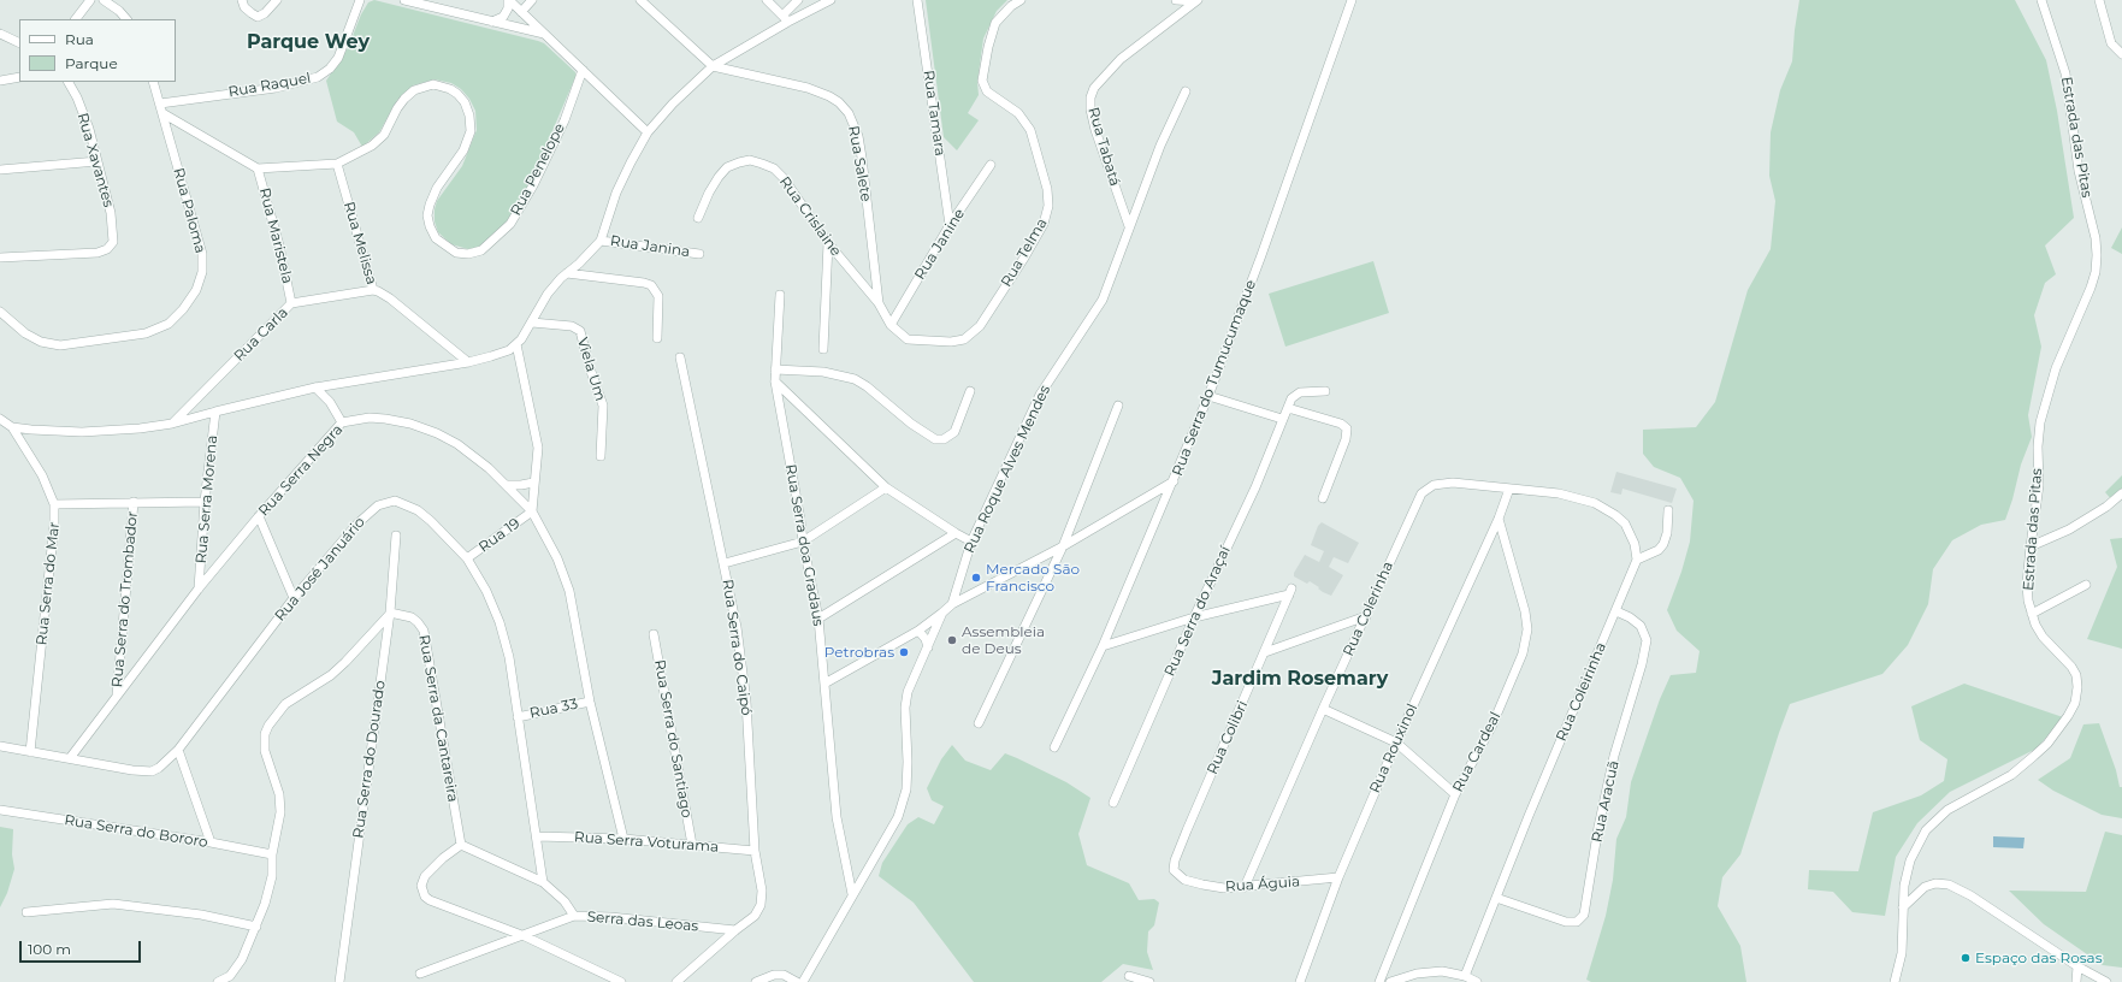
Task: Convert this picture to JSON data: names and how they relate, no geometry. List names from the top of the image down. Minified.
{"streets":{"street":["Rua Raquel","Rua Tamara","Estrada das Pitas","Rua Tabatá","Rua Xavantes","Rua Salete","Rua Penelope","Rua Paloma","Rua Crislaine","Rua Maristela","Rua Melissa","Rua Janine","Rua Janina","Rua Telma","Rua Carla","Viela Um","Rua Serra do Tumucumaque","Rua Roque Alves Mendes","Rua Serra Negra","Rua Serra Morena","Rua 19","Rua Serra doa Gradaus","Rua José Januário","Rua Serra do Mar","Rua Serra do Trombador","Rua Colerinha","Rua Serra do Araçaí","Rua Serra do Caipó","Rua Coleirinha","Rua 33","Rua Serra da Cantareira","Rua Colibri","Rua Serra do Santiago","Rua Rouxinol","Rua Cardeal","Rua Serra do Dourado","Rua Aracuã","Rua Serra do Bororo","Rua Serra Voturama","Rua Águia","Serra das Leoas"]},"crossings":[["Rua Raquel","Rua Paloma"],["Rua Tamara","Rua Janine"],["Rua Tabatá","Rua Roque Alves Mendes"],["Rua Salete","Rua Crislaine"],["Rua Salete","Rua Telma"],["Rua Penelope","Rua Maristela"],["Rua Penelope","Rua Melissa"],["Rua Crislaine","Rua Telma"],["Rua Maristela","Rua Carla"],["Rua Melissa","Rua Carla"],["Rua Janine","Rua Telma"],["Rua Roque Alves Mendes","Rua Serra doa Gradaus"],["Rua Serra Negra","Rua Serra Morena"],["Rua Serra Negra","Rua 19"],["Rua Serra Negra","Rua José Januário"],["Rua Serra Negra","Rua Serra do Trombador"],["Rua Serra Negra","Rua 33"],["Rua Serra Negra","Rua Serra Voturama"],["Rua 19","Rua José Januário"],["Rua José Januário","Rua Serra do Mar"],["Rua José Januário","Rua 33"],["Rua José Januário","Rua Serra Voturama"],["Rua Colerinha","Rua Rouxinol"],["Rua Colerinha","Rua Águia"],["Rua Serra do Araçaí","Rua Colibri"],["Rua Serra do Caipó","Rua Serra Voturama"],["Rua Serra do Caipó","Serra das Leoas"],["Rua Coleirinha","Rua Aracuã"],["Rua Serra da Cantareira","Rua Serra do Dourado"],["Rua Colibri","Rua Águia"],["Rua Serra do Santiago","Rua Serra Voturama"],["Rua Rouxinol","Rua Cardeal"],["Rua Rouxinol","Rua Águia"]],"districts":["Parque Wey","Jardim Rosemary"],"places":["Mercado São Francisco","Assembleia de Deus","Petrobras","Espaço das Rosas"],"legend":["Rua","Parque"],"scale_bar":"100 m"}
